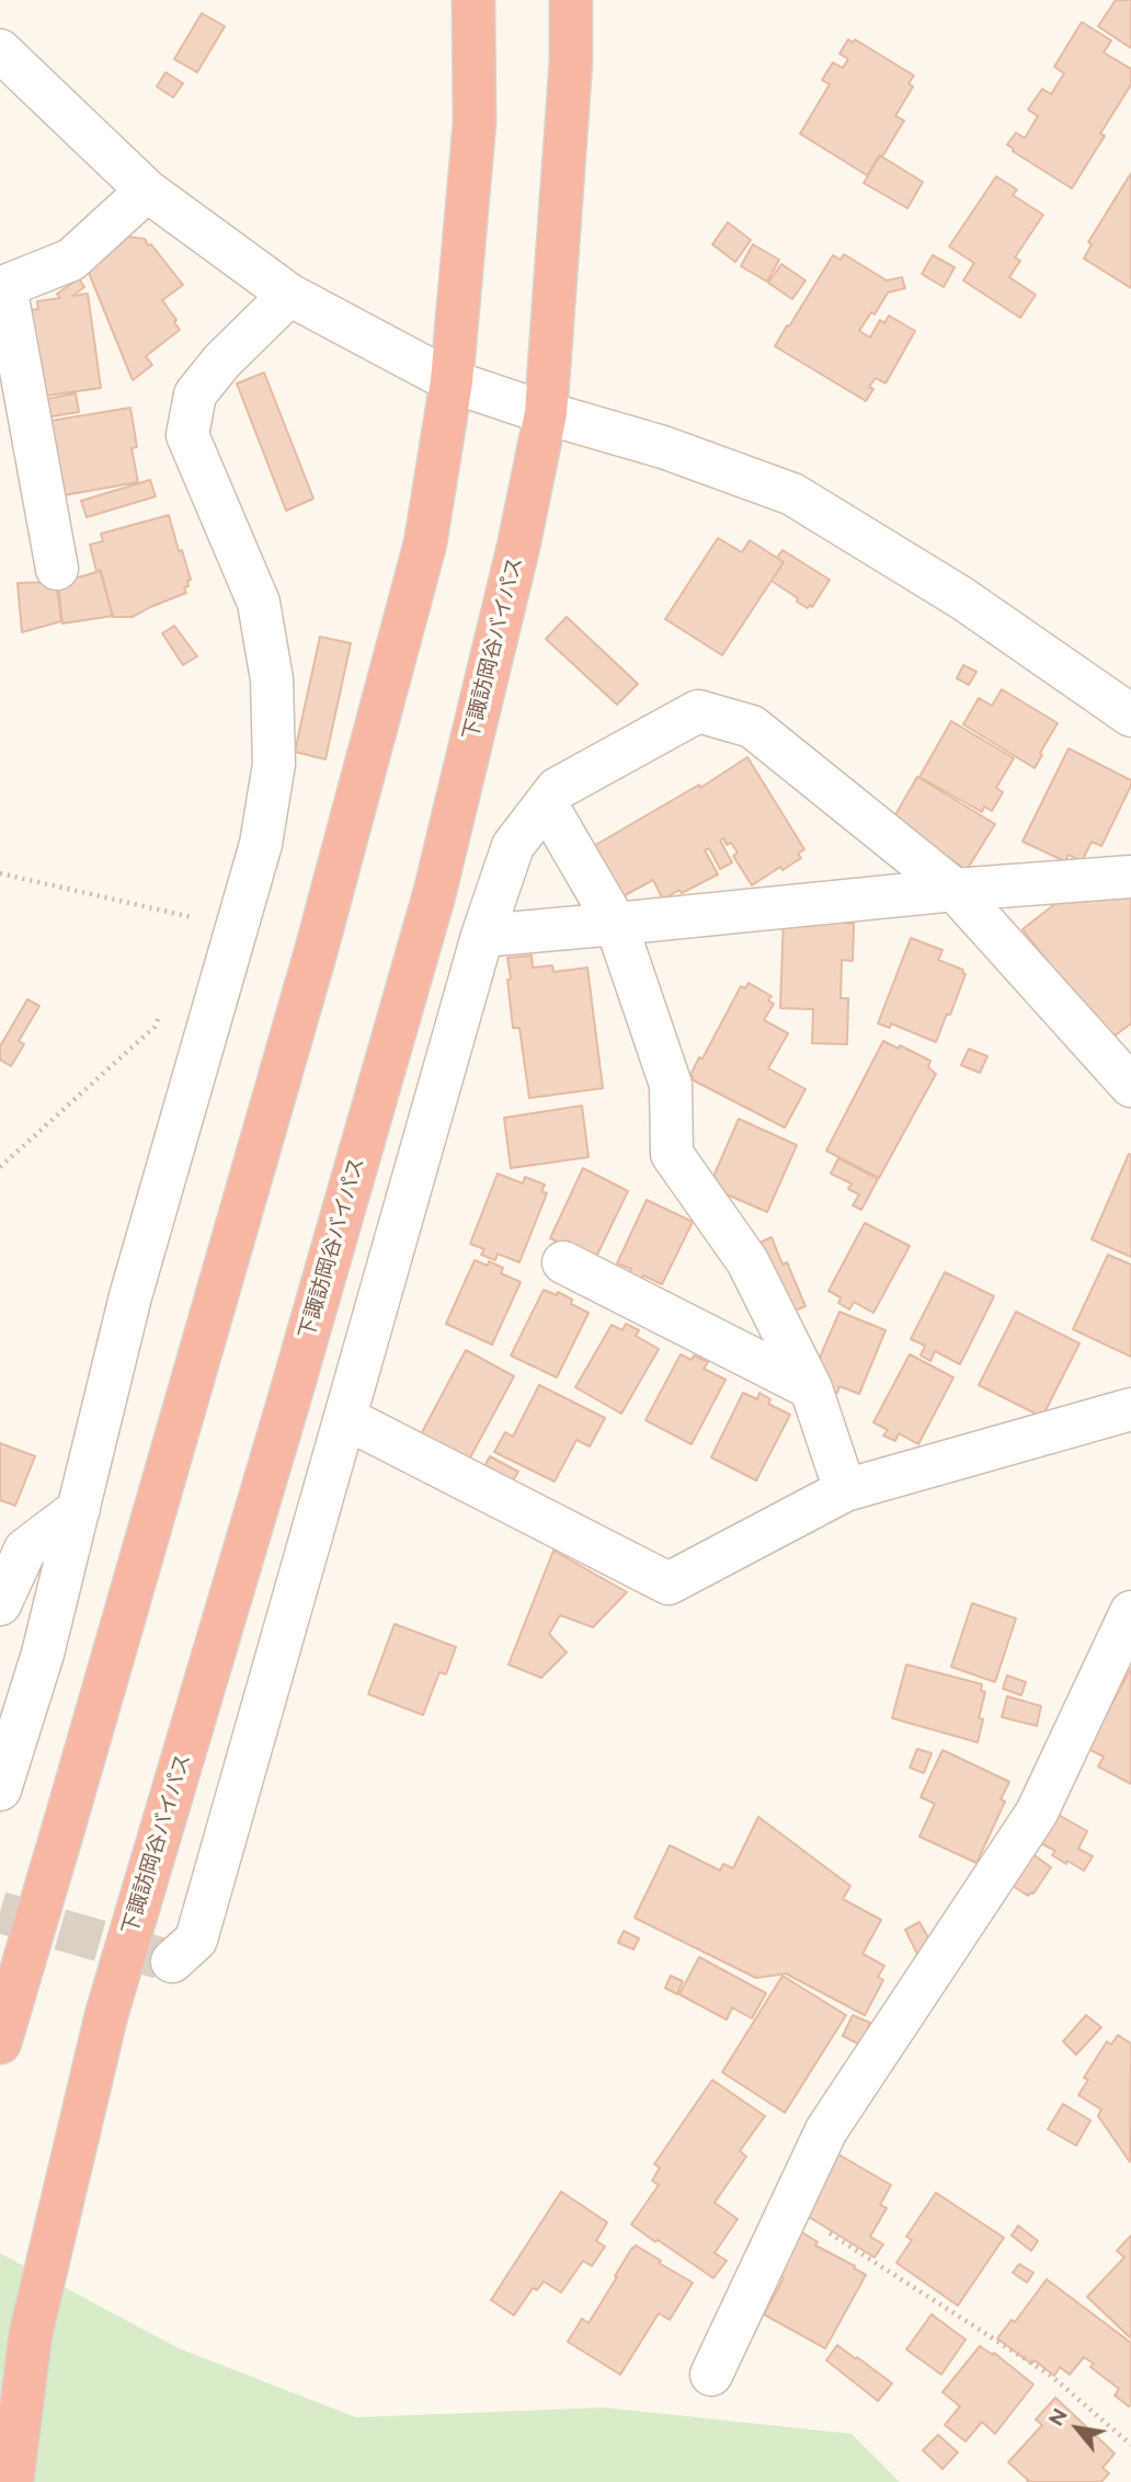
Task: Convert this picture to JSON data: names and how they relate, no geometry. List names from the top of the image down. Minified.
{"streets":{"highway":["下諏訪岡谷バイパス"]},"north":"top left"}
